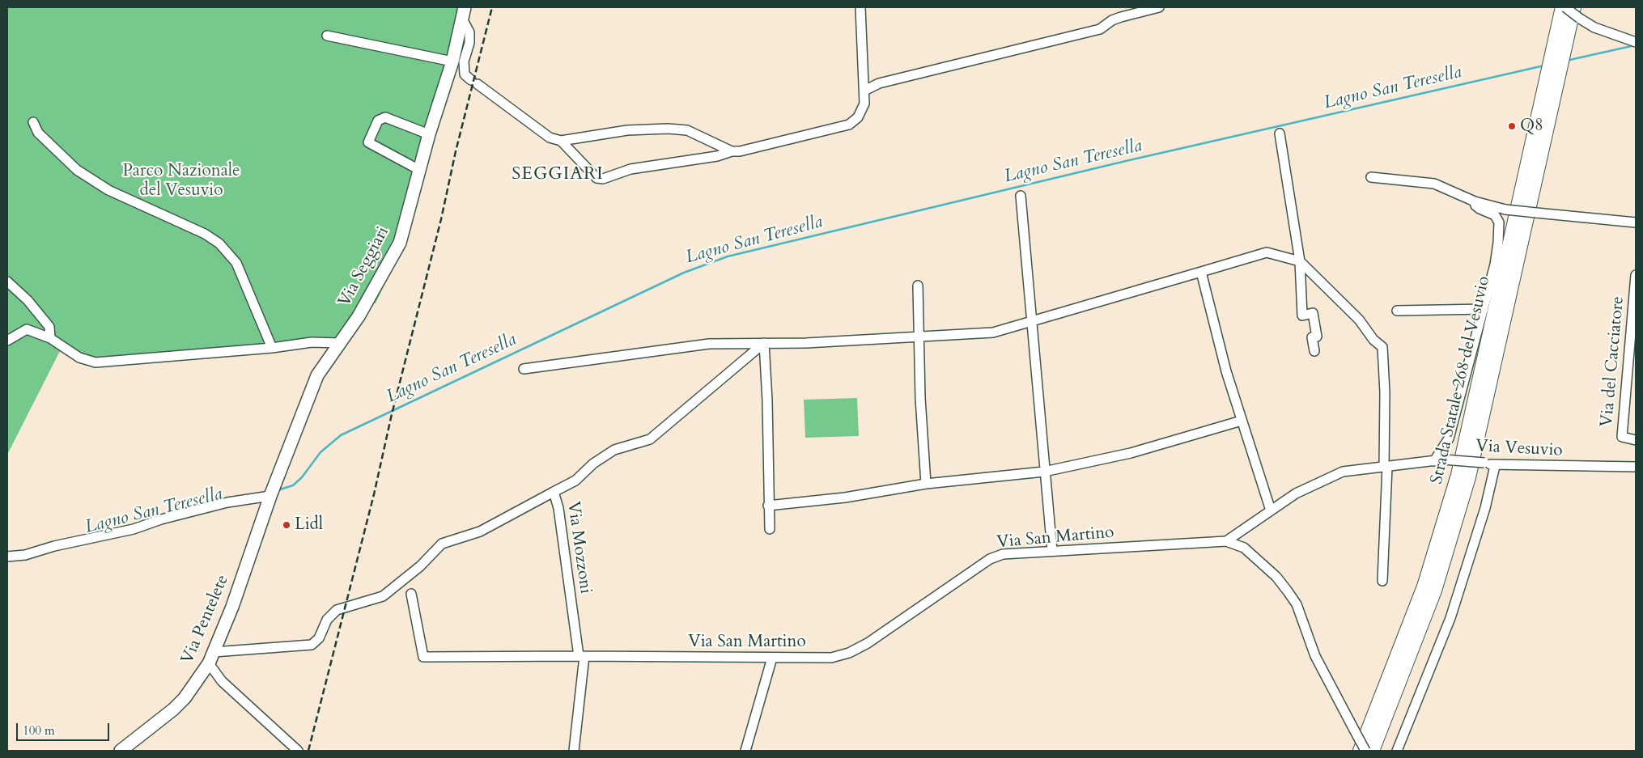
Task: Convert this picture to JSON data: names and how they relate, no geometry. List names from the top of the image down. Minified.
{"streets":{"highway":["Strada Statale 268 del Vesuvio"],"main road":["Via Seggiari","Via Pentelete"],"street":["Via del Cacciatore","Via Vesuvio","Via San Martino","Via Mozzoni"]},"crossings":[["Via Seggiari","Via Pentelete"],["Via Vesuvio","Via San Martino"],["Via San Martino","Via Mozzoni"],["Via Mozzoni","Via Pentelete"]],"districts":["SEGGIARI"],"water":["Lagno San Teresella"],"parks":["Parco Nazionale del Vesuvio"],"places":["Q8","Lidl"],"scale_bar":"100 m"}
